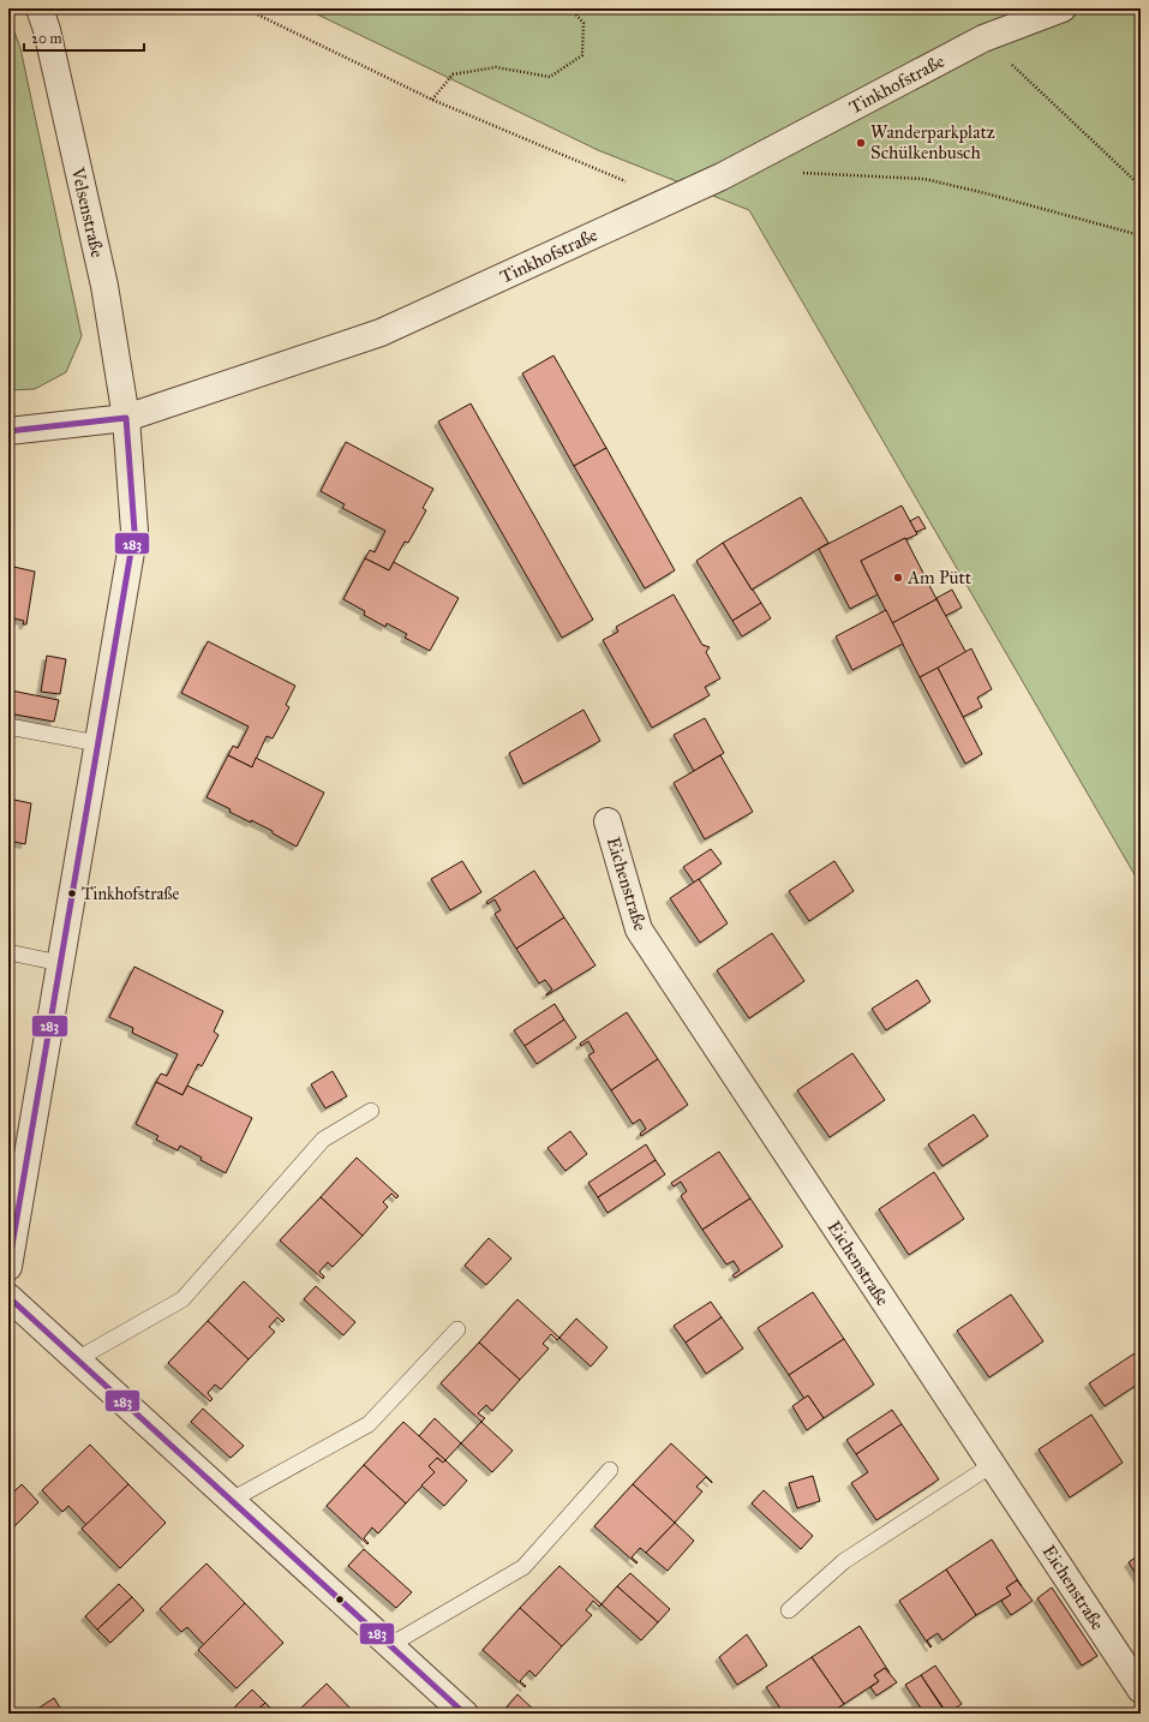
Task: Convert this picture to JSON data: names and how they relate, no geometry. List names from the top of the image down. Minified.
{"streets":{"street":["Tinkhofstraße","Velsenstraße","Eichenstraße"]},"crossings":[["Tinkhofstraße","Velsenstraße"]],"places":["Wanderparkplatz Schülkenbusch","Am Pütt","Tinkhofstraße"],"lines":["transit line 283"],"scale_bar":"20 m"}
